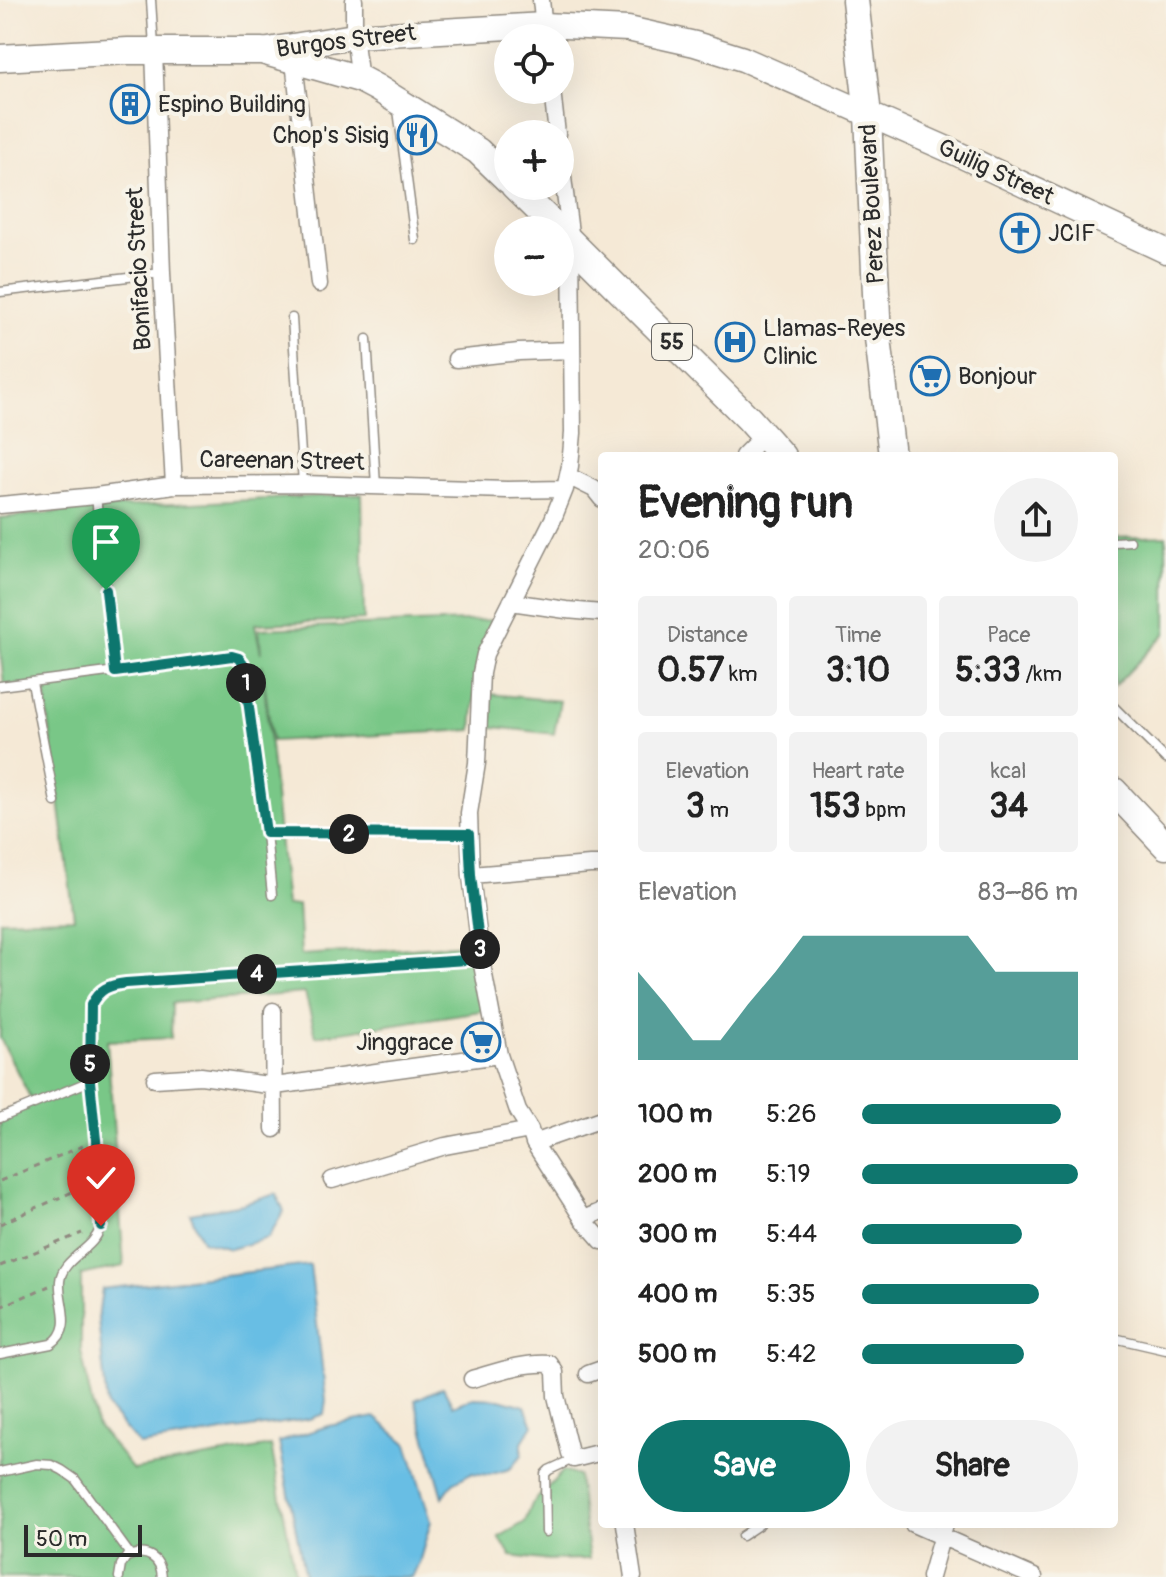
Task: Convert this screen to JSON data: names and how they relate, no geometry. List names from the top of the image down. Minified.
{"streets":{"main road":["Burgos Street","Perez Boulevard","55"],"street":["Guilig Street","Bonifacio Street","Careenan Street"]},"crossings":[["Burgos Street","Guilig Street"],["Burgos Street","Perez Boulevard"],["Burgos Street","Bonifacio Street"],["Guilig Street","Perez Boulevard"],["Bonifacio Street","Careenan Street"]],"places":{"building":["Espino Building"],"restaurant":["Chop's Sisig"],"church":["JCIF"],"hospital":["Llamas-Reyes Clinic"],"supermarket":["Bonjour","Jinggrace"]},"scale_bar":"50 m","page":{"map_buttons":["+","−"],"heading":["Evening run","20:06"],"stats":[["Distance","0.57 km"],["Time","3:10"],["Pace","5:33 /km"],["Elevation","3 m"],["Heart rate","153 bpm"],["kcal","34"]],"pins":["1","2","3","4","5"],"chart":["Elevation","83–86 m"],"list":[{"name":"100 m","note":"5:26"},{"name":"200 m","note":"5:19"},{"name":"300 m","note":"5:44"},{"name":"400 m","note":"5:35"},{"name":"500 m","note":"5:42"}],"buttons":["Save","Share"],"scale":"50 m"}}
